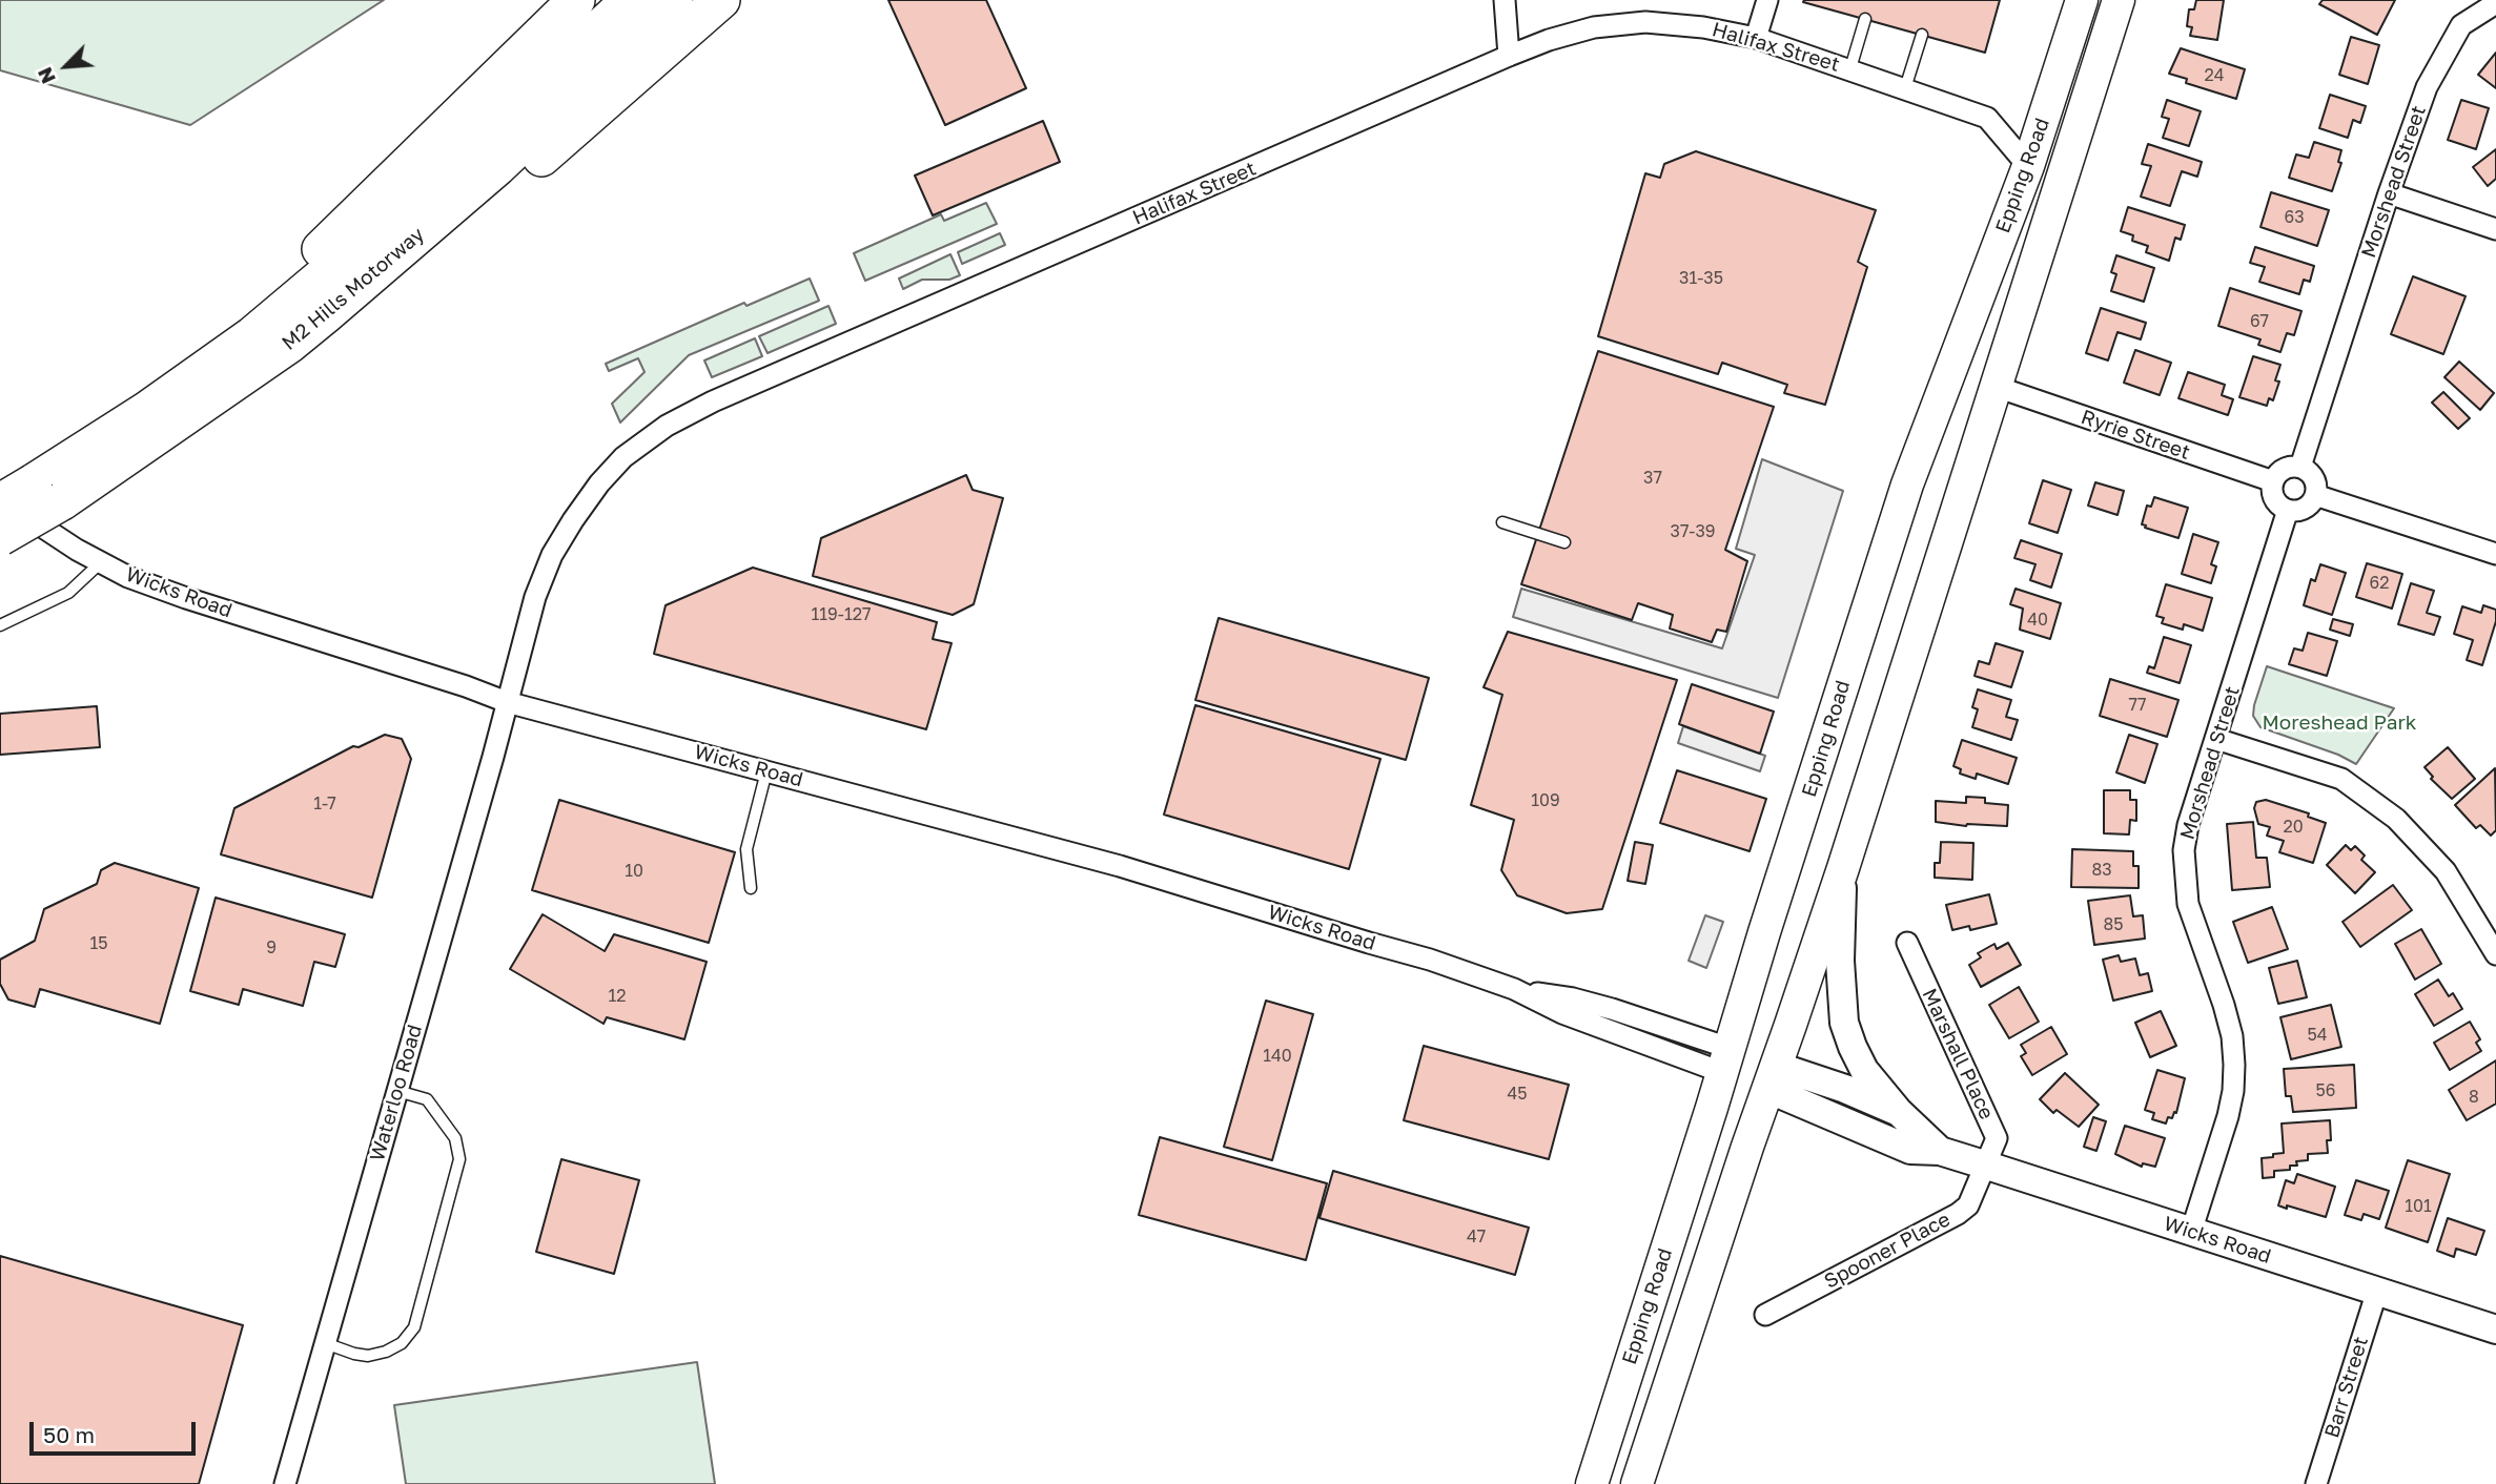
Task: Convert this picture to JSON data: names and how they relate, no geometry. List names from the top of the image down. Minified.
{"streets":{"highway":["M2 Hills Motorway"],"main road":["Epping Road","Wicks Road"],"street":["Halifax Street","Morshead Street","Ryrie Street","Marshall Place","Waterloo Road","Spooner Place","Barr Street"]},"crossings":[["Halifax Street","Epping Road"],["Halifax Street","Wicks Road"],["Halifax Street","Waterloo Road"],["Epping Road","Ryrie Street"],["Epping Road","Wicks Road"],["Morshead Street","Ryrie Street"],["Morshead Street","Wicks Road"],["M2 Hills Motorway","Wicks Road"],["Wicks Road","Marshall Place"],["Wicks Road","Waterloo Road"],["Wicks Road","Spooner Place"],["Wicks Road","Barr Street"],["Marshall Place","Spooner Place"]],"parks":["Moreshead Park"],"house_numbers":["24","63","31-35","67","37","37-39","62","119-127","40","77","109","1-7","20","83","10","85","15","9","12","54","140","56","45","8","101","47"],"scale_bar":"50 m","north":"bottom left"}
